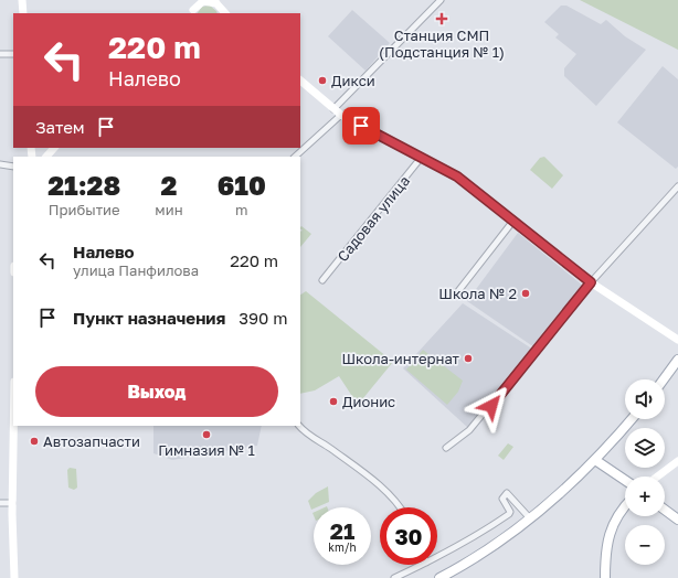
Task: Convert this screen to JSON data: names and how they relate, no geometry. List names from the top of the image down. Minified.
{"streets":{"street":["Садовая улица"]},"places":{"health":["Станция СМП (Подстанция № 1)"],"other":["Дикси","Школа № 2","Школа-интернат","Дионис","Гимназия № 1","Автозапчасти"]},"page":{"turn":["220 m","Налево"],"then":"Затем","eta":["21:28","Прибытие","2","мин","610","m"],"list":[{"name":"Налево","note":"улица Панфилова","value":"220 m"},{"name":"Пункт назначения","value":"390 m"}],"buttons":"Выход","map_buttons":["+","−"],"speed":"21 km/h","limit":"30"}}
